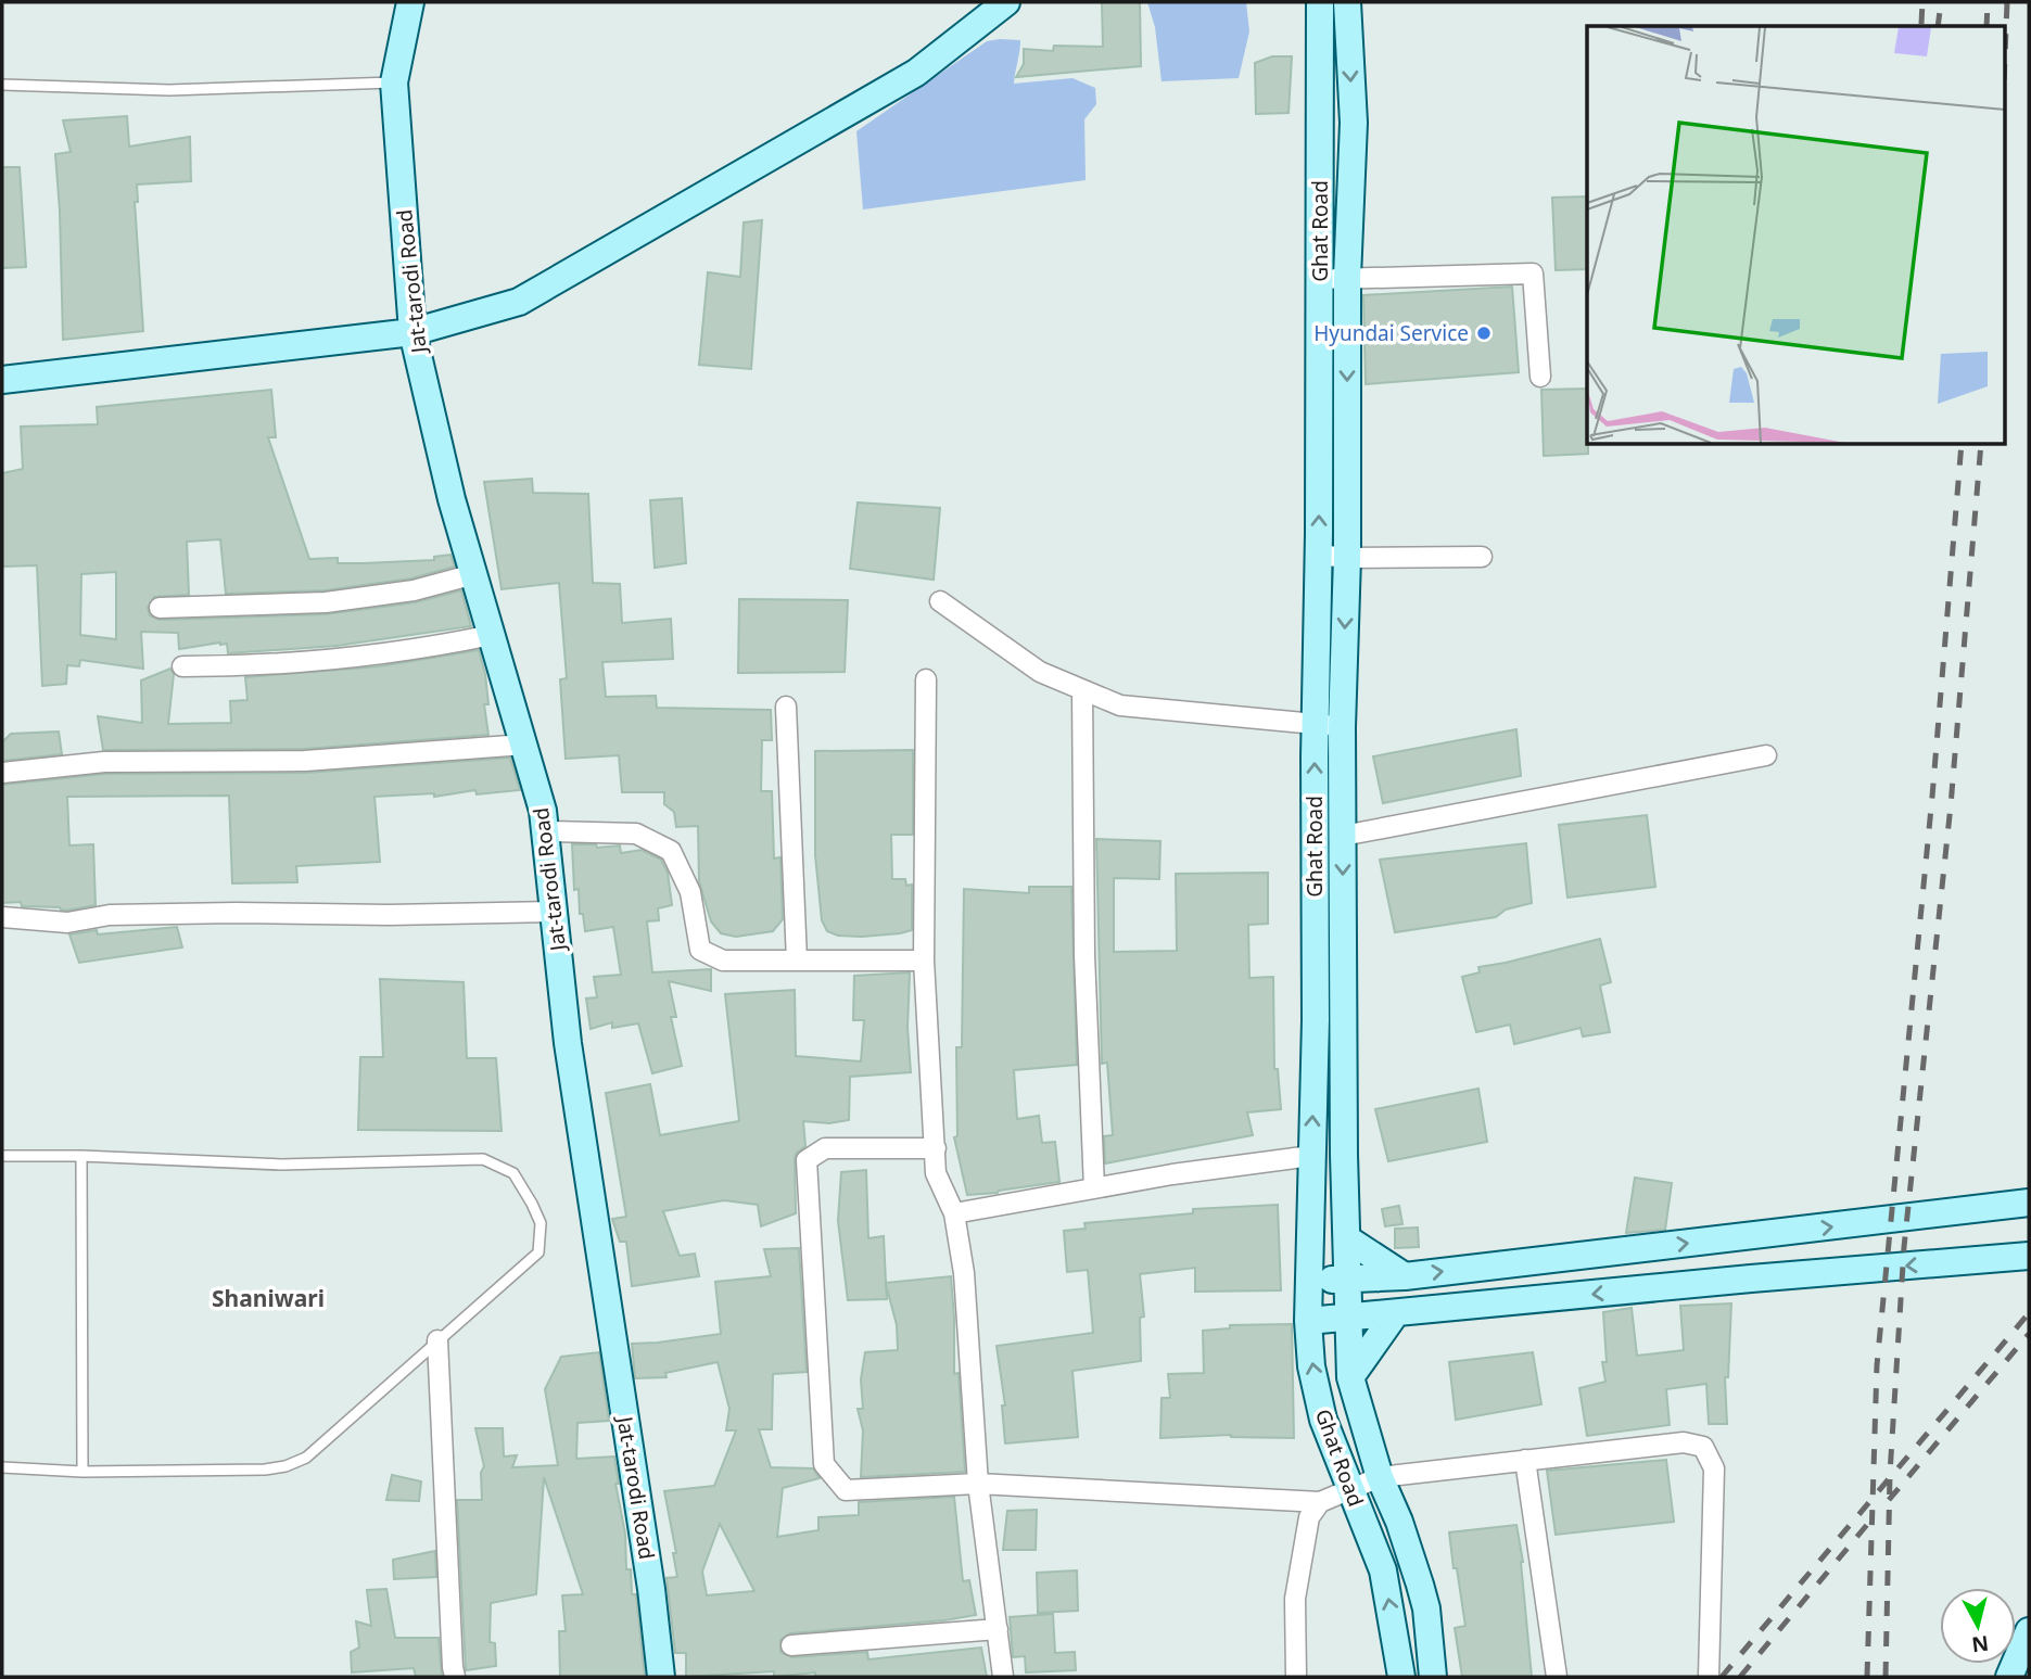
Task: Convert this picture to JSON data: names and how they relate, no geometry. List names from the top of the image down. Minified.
{"streets":{"main road":["Ghat Road","Jat-tarodi Road"]},"districts":["Shaniwari"],"places":["Hyundai Service"],"north":"bottom"}
